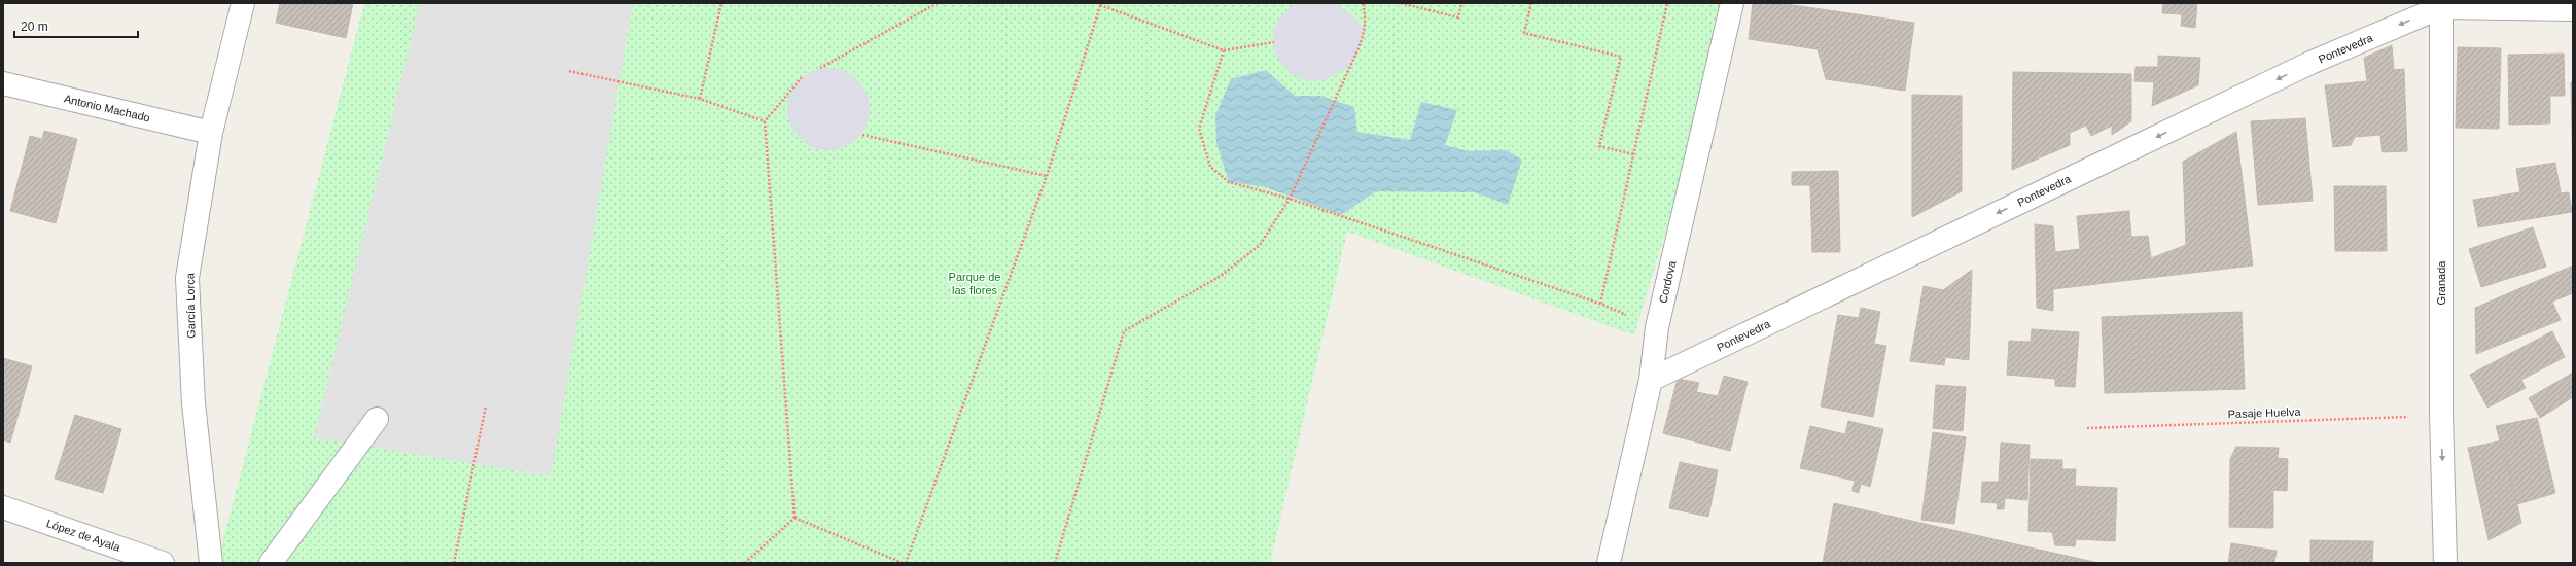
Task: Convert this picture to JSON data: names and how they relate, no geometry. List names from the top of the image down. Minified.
{"streets":{"street":["Pontevedra","Antonio Machado","Cordova","Granada","García Lorca","López de Ayala"],"path":["Pasaje Huelva"]},"crossings":[["Pontevedra","Cordova"],["Pontevedra","Granada"],["Antonio Machado","García Lorca"],["Granada","Pasaje Huelva"]],"one_way":["Pontevedra"],"parks":["Parque de las flores"],"scale_bar":"20 m"}
